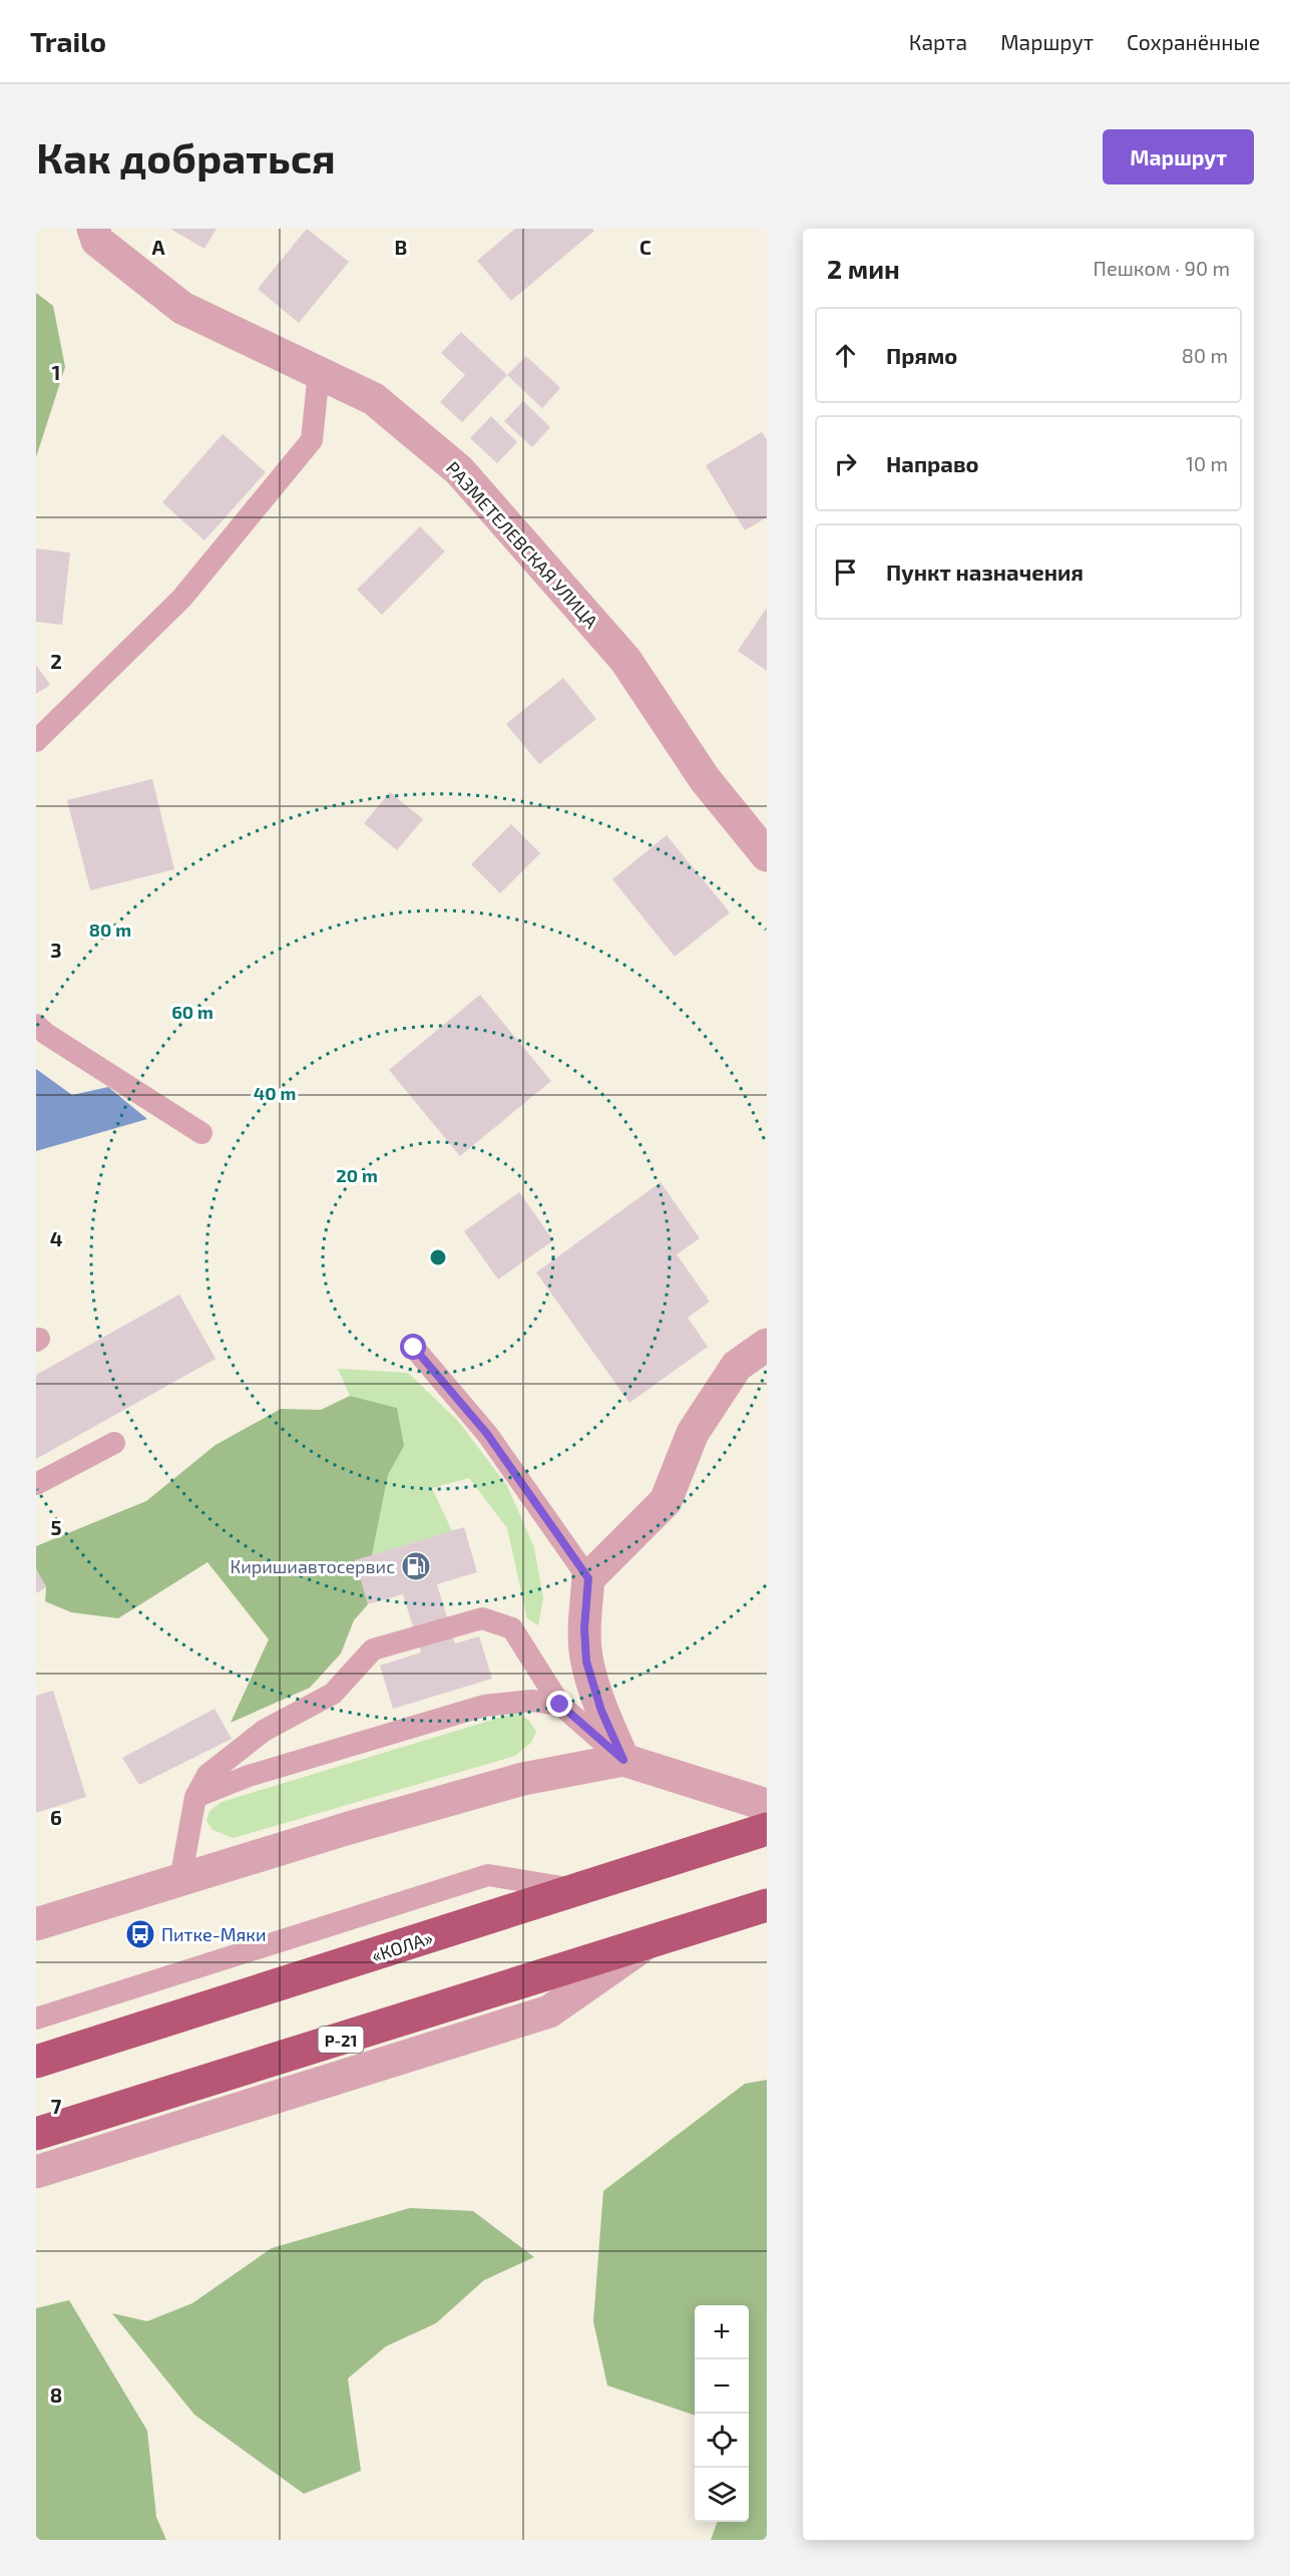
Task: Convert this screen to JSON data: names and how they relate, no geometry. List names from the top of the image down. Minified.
{"streets":{"highway":["«КОЛА»","Р-21"],"street":["РАЗМЕТЕЛЕВСКАЯ УЛИЦА"]},"places":{"fuel station":["Киришиавтосервис"],"bus stop":["Питке-Мяки"]},"page":{"header":"Trailo","nav":["Карта","Маршрут","Сохранённые"],"buttons":"Маршрут","title":"Как добраться","heading":["2 мин","Пешком · 90 m"],"list":[["Прямо","80 m"],["Направо","10 m"],"Пункт назначения"],"map_buttons":["+","−"]},"grid":{"columns":["A","B","C"],"rows":["1","2","3","4","5","6","7","8"]},"rings":["80 m","60 m","40 m","20 m"]}
